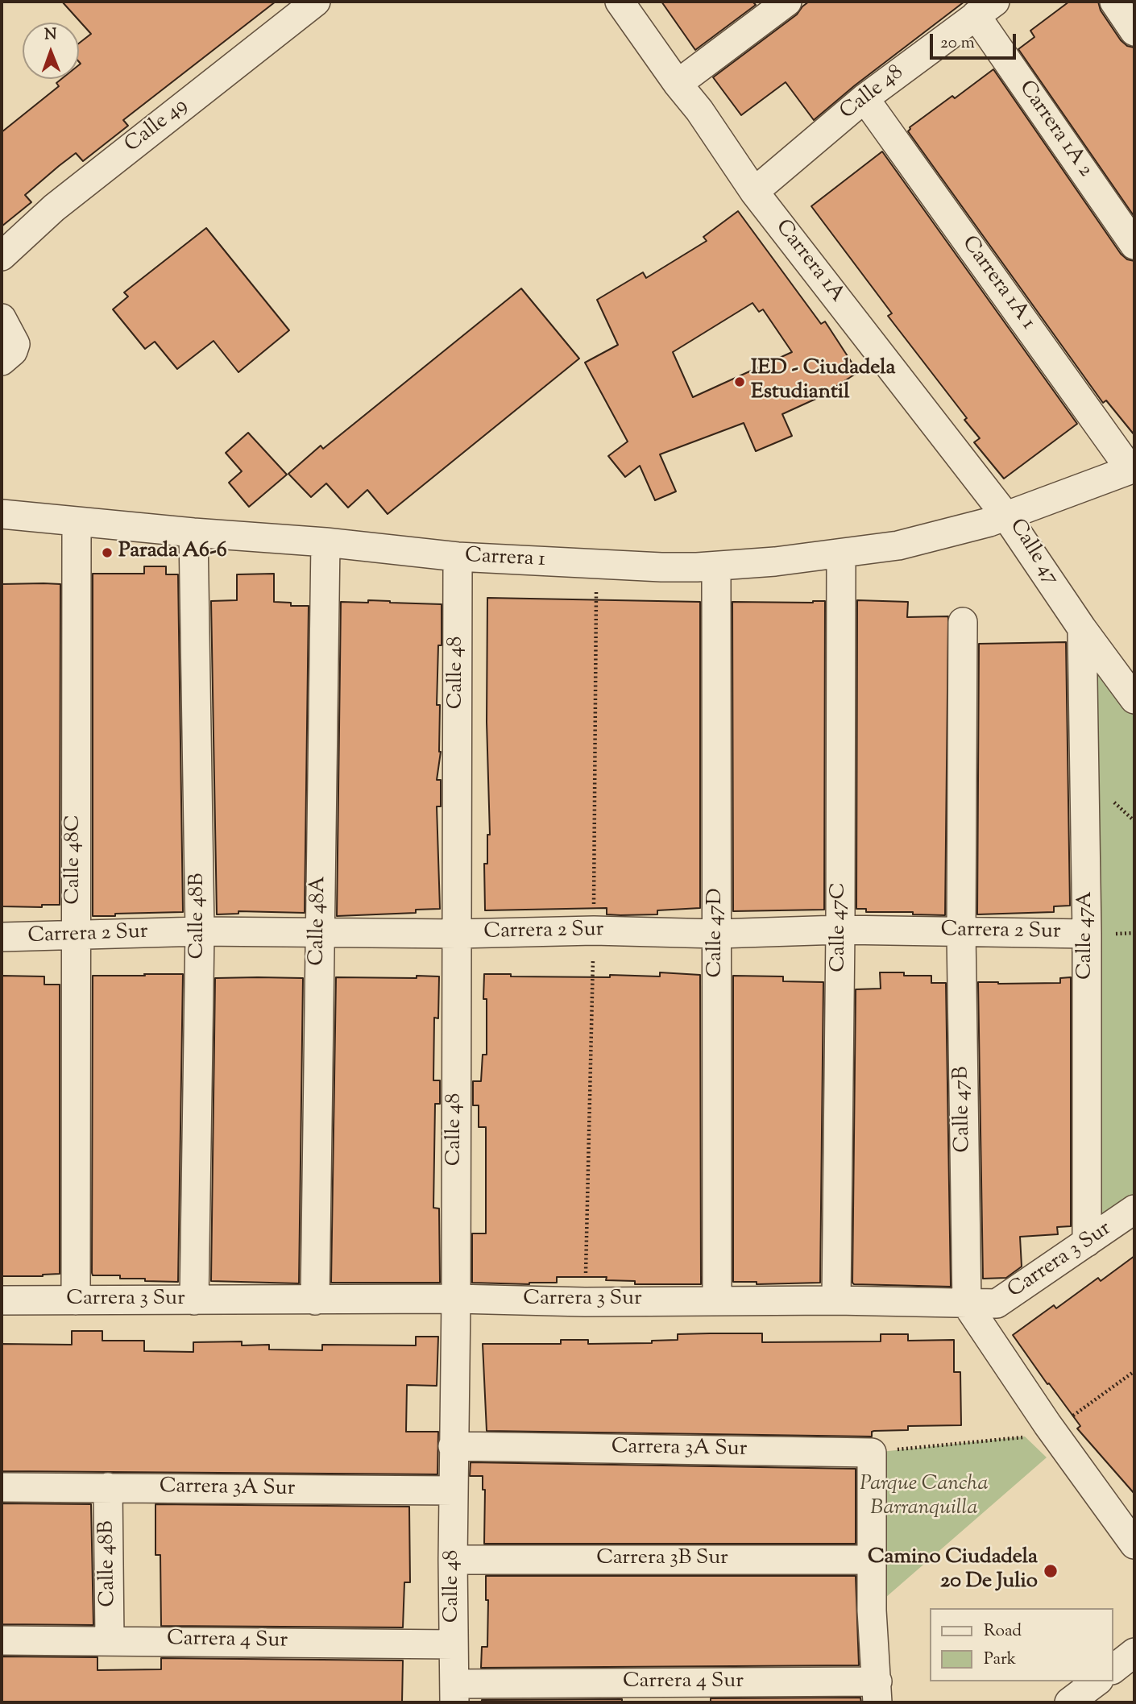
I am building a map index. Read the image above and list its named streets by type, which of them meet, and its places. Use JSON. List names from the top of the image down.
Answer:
{
  "streets": {
    "street": [
      "Calle 48",
      "Calle 49",
      "Carrera 1A 2",
      "Carrera 1A",
      "Carrera 1A 1",
      "Calle 47",
      "Carrera 1",
      "Calle 48C",
      "Calle 48B",
      "Calle 48A",
      "Calle 47C",
      "Carrera 2 Sur",
      "Calle 47D",
      "Calle 47A",
      "Calle 47B",
      "Carrera 3 Sur",
      "Carrera 3A Sur",
      "Carrera 3B Sur",
      "Carrera 4 Sur"
    ]
  },
  "crossings": [
    ["Calle 48", "Carrera 1A 2"],
    ["Calle 48", "Carrera 1A"],
    ["Calle 48", "Carrera 1A 1"],
    ["Calle 48", "Carrera 1"],
    ["Calle 48", "Carrera 2 Sur"],
    ["Calle 48", "Carrera 3 Sur"],
    ["Calle 48", "Carrera 3A Sur"],
    ["Calle 48", "Carrera 3B Sur"],
    ["Calle 48", "Carrera 4 Sur"],
    ["Carrera 1A", "Calle 47"],
    ["Carrera 1A", "Carrera 1"],
    ["Carrera 1A 1", "Calle 47"],
    ["Calle 47", "Carrera 1"],
    ["Calle 47", "Calle 47A"],
    ["Carrera 1", "Calle 48C"],
    ["Carrera 1", "Calle 48B"],
    ["Carrera 1", "Calle 48A"],
    ["Carrera 1", "Calle 47C"],
    ["Carrera 1", "Calle 47D"],
    ["Calle 48C", "Carrera 2 Sur"],
    ["Calle 48C", "Carrera 3 Sur"],
    ["Calle 48B", "Carrera 2 Sur"],
    ["Calle 48B", "Carrera 3 Sur"],
    ["Calle 48B", "Carrera 3A Sur"],
    ["Calle 48B", "Carrera 4 Sur"],
    ["Calle 48A", "Carrera 2 Sur"],
    ["Calle 48A", "Carrera 3 Sur"],
    ["Calle 47C", "Carrera 2 Sur"],
    ["Calle 47C", "Carrera 3 Sur"],
    ["Carrera 2 Sur", "Calle 47D"],
    ["Carrera 2 Sur", "Calle 47A"],
    ["Carrera 2 Sur", "Calle 47B"],
    ["Calle 47D", "Carrera 3 Sur"],
    ["Calle 47A", "Carrera 3 Sur"],
    ["Calle 47B", "Carrera 3 Sur"]
  ],
  "parks": ["Parque Cancha Barranquilla"],
  "places": ["IED - Ciudadela Estudiantil", "Parada A6-6", "Camino Ciudadela 20 De Julio"],
  "legend": ["Road", "Park"],
  "scale_bar": "20 m",
  "north": "top"
}
